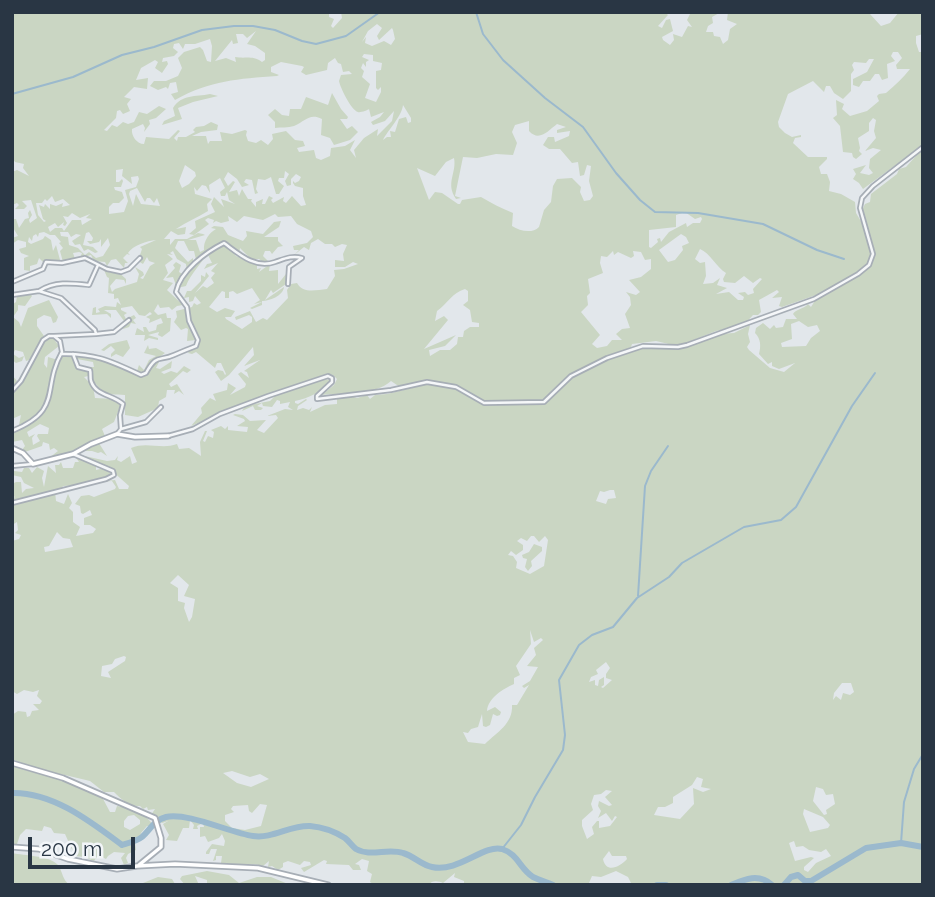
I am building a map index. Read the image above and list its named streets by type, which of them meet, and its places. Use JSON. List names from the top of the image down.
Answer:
{
  "scale_bar": "200 m"
}
